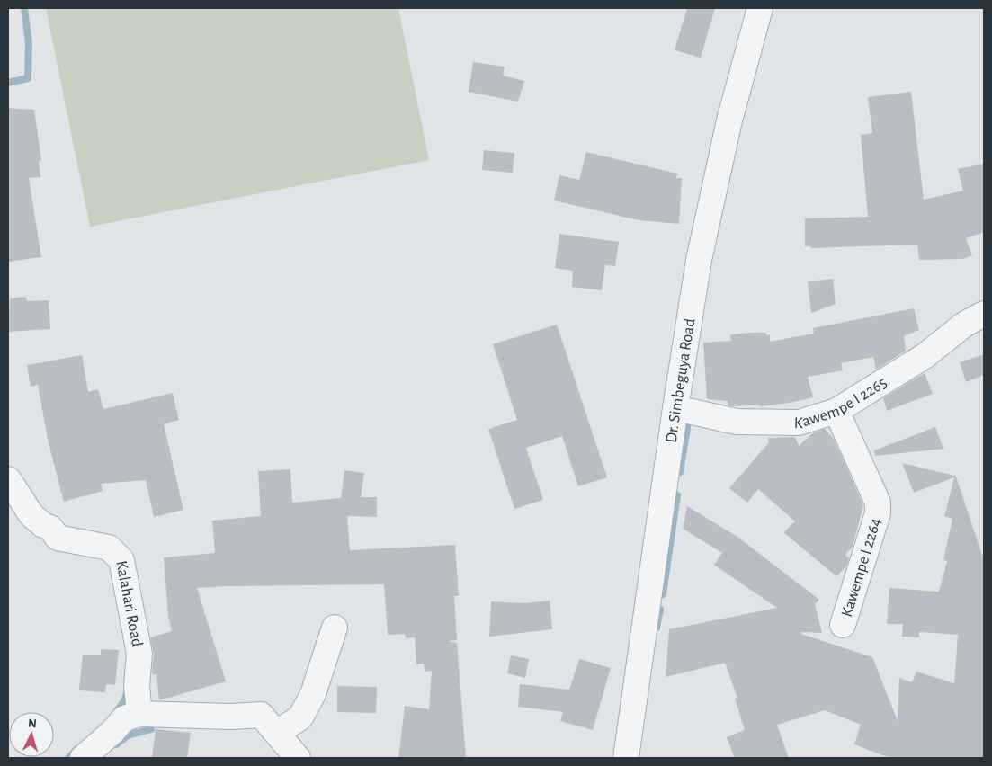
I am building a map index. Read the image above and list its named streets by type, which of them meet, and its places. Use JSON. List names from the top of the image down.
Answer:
{
  "streets": {
    "street": [
      "Dr. Simbeguya Road",
      "Kawempe I 2265",
      "Kawempe I 2264",
      "Kalahari Road"
    ]
  },
  "crossings": [
    ["Dr. Simbeguya Road", "Kawempe I 2265"],
    ["Kawempe I 2265", "Kawempe I 2264"]
  ],
  "north": "top"
}
